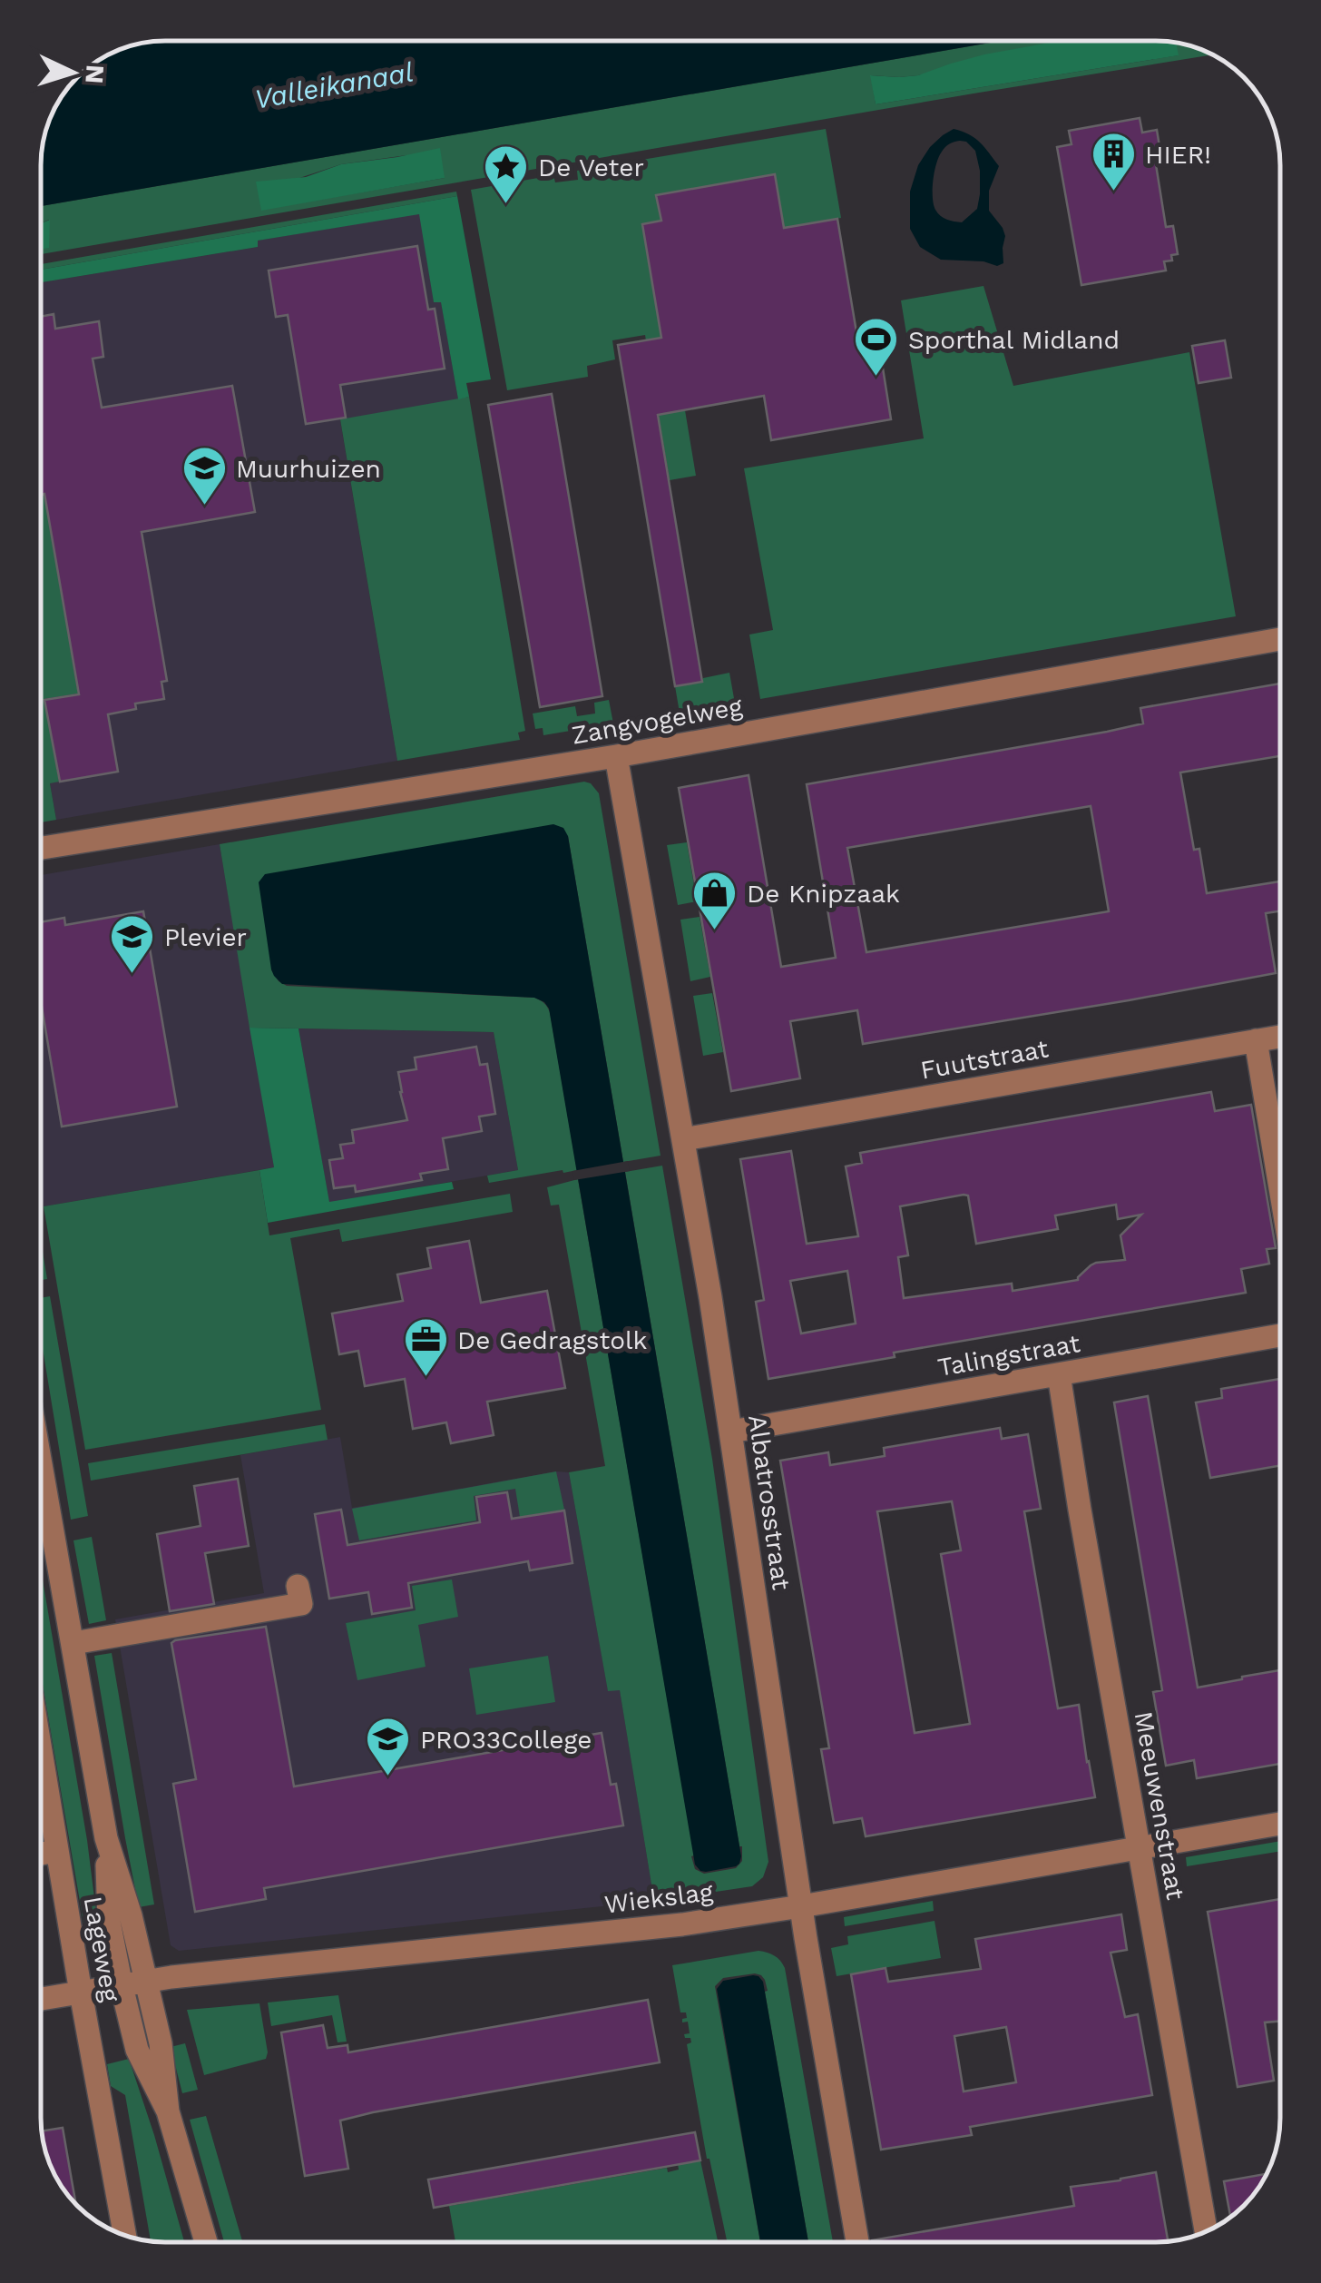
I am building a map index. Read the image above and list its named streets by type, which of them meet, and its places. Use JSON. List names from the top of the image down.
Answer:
{
  "streets": {
    "street": [
      "Zangvogelweg",
      "Fuutstraat",
      "Talingstraat",
      "Albatrosstraat",
      "Meeuwenstraat",
      "Wiekslag",
      "Lageweg"
    ]
  },
  "crossings": [
    ["Zangvogelweg", "Albatrosstraat"],
    ["Fuutstraat", "Albatrosstraat"],
    ["Talingstraat", "Albatrosstraat"],
    ["Talingstraat", "Meeuwenstraat"],
    ["Albatrosstraat", "Wiekslag"],
    ["Meeuwenstraat", "Wiekslag"],
    ["Wiekslag", "Lageweg"]
  ],
  "water": ["Valleikanaal"],
  "places": {
    "building": ["HIER!"],
    "place": ["De Veter"],
    "sports": ["Sporthal Midland"],
    "school or university": ["Muurhuizen", "Plevier", "PRO33College"],
    "shop": ["De Knipzaak"],
    "office": ["De Gedragstolk"]
  },
  "north": "right"
}
